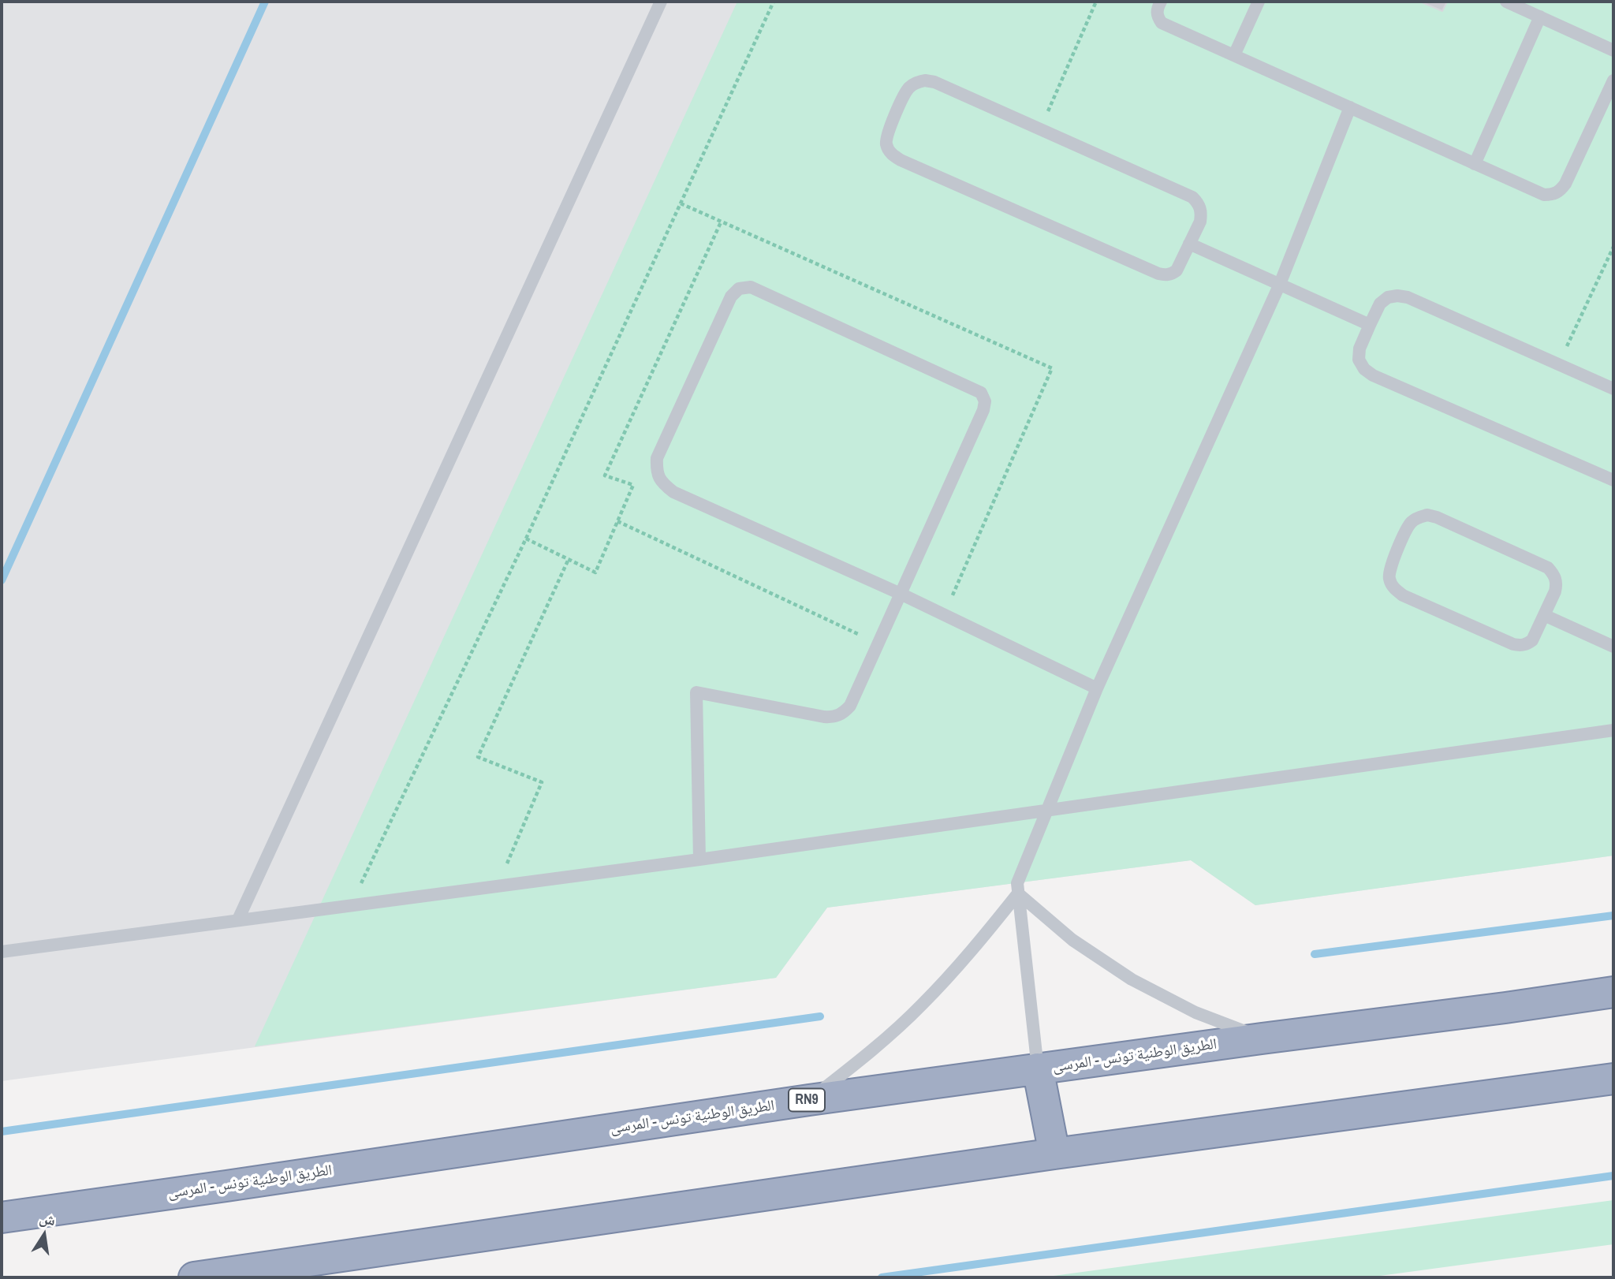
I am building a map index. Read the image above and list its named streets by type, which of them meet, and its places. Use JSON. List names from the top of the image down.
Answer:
{
  "streets": {
    "highway": ["الطريق الوطنية تونس - المرسى", "RN9"]
  },
  "north": "top"
}
